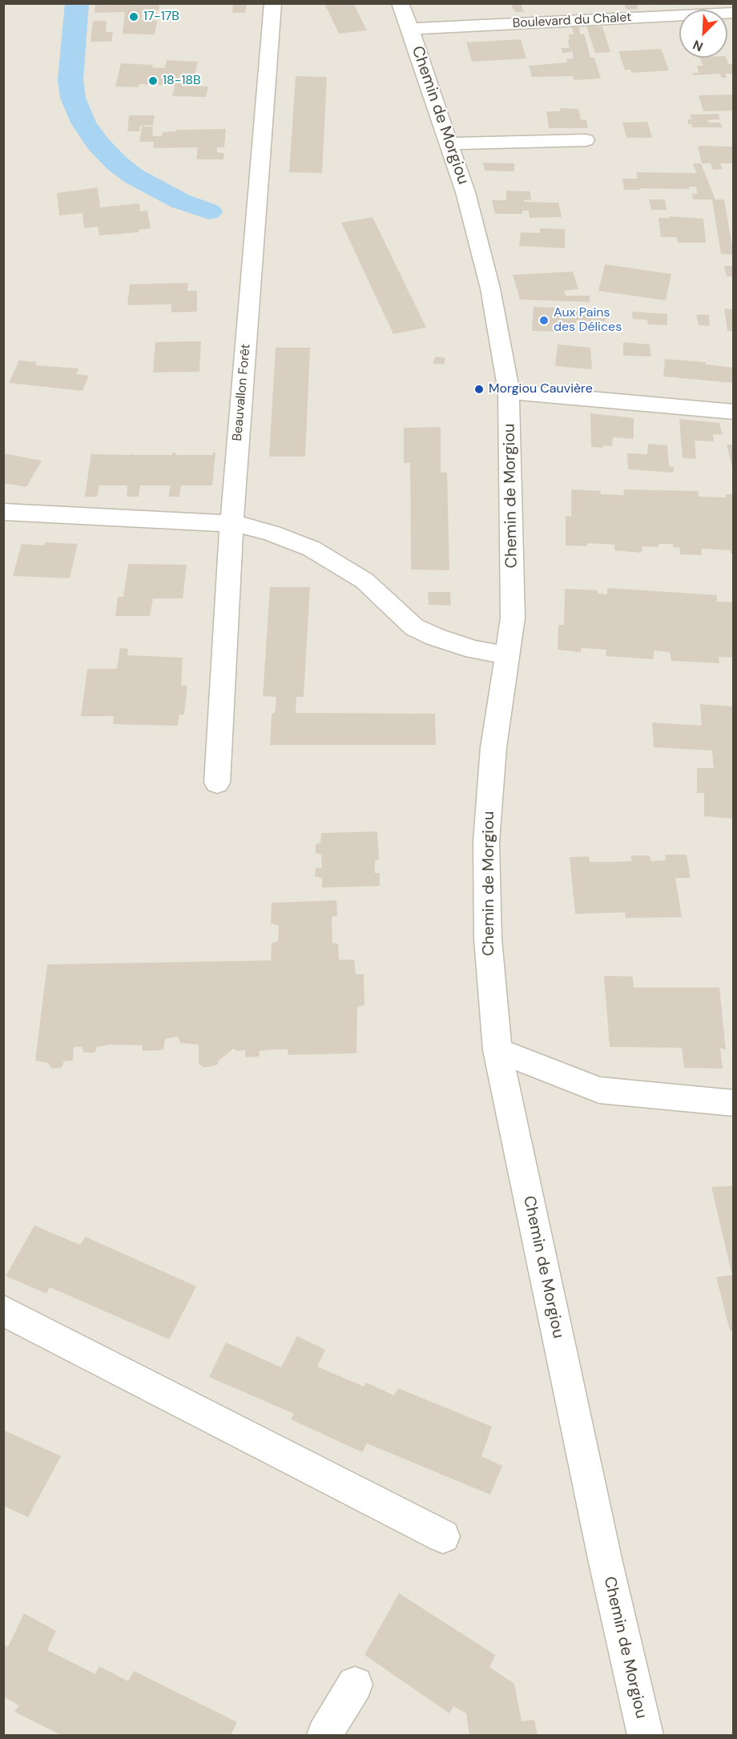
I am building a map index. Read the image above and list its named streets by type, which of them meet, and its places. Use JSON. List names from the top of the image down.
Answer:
{
  "streets": {
    "street": ["Boulevard du Chalet", "Chemin de Morgiou", "Beauvallon Forêt"]
  },
  "crossings": [
    ["Boulevard du Chalet", "Chemin de Morgiou"]
  ],
  "places": [
    "17-17B",
    "18-18B",
    "Aux Pains des Délices",
    "Morgiou Cauvière"
  ],
  "north": "bottom left"
}
